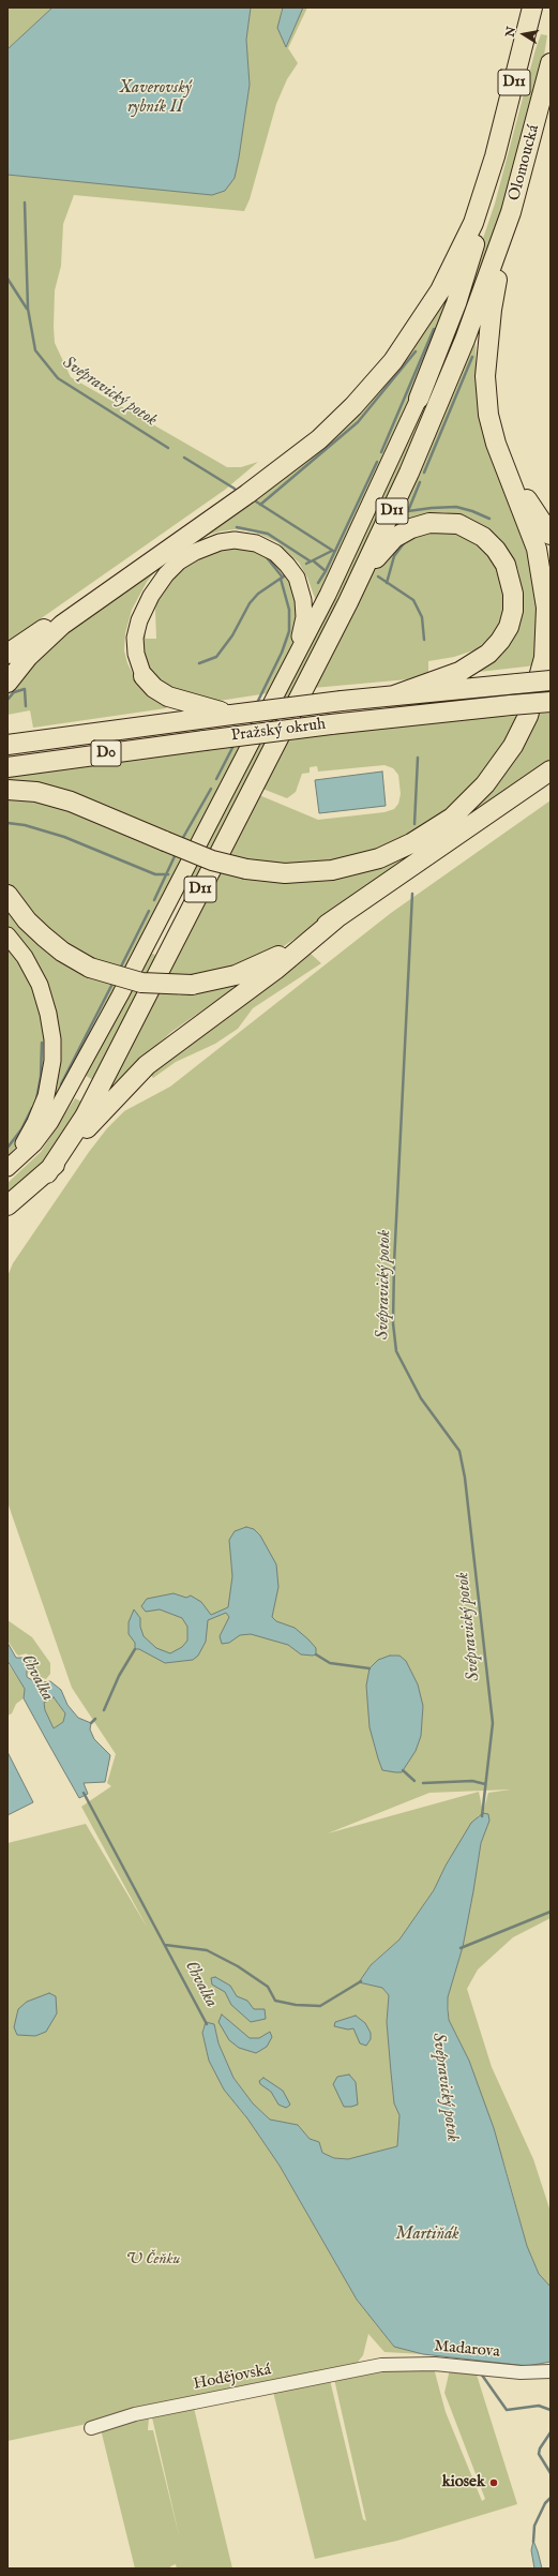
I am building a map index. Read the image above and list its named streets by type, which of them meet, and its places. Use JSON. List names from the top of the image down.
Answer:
{
  "streets": {
    "highway": [
      "D11",
      "Olomoucká",
      "Pražský okruh",
      "D0"
    ],
    "street": ["Madarova", "Hodějovská"]
  },
  "crossings": [
    ["D11", "Olomoucká"],
    ["Madarova", "Hodějovská"]
  ],
  "water": [
    "Xaverovský rybník II",
    "Svépravický potok",
    "Chvalka",
    "Martiňák"
  ],
  "parks": ["U Čeňku"],
  "places": ["kiosek"],
  "north": "left"
}
